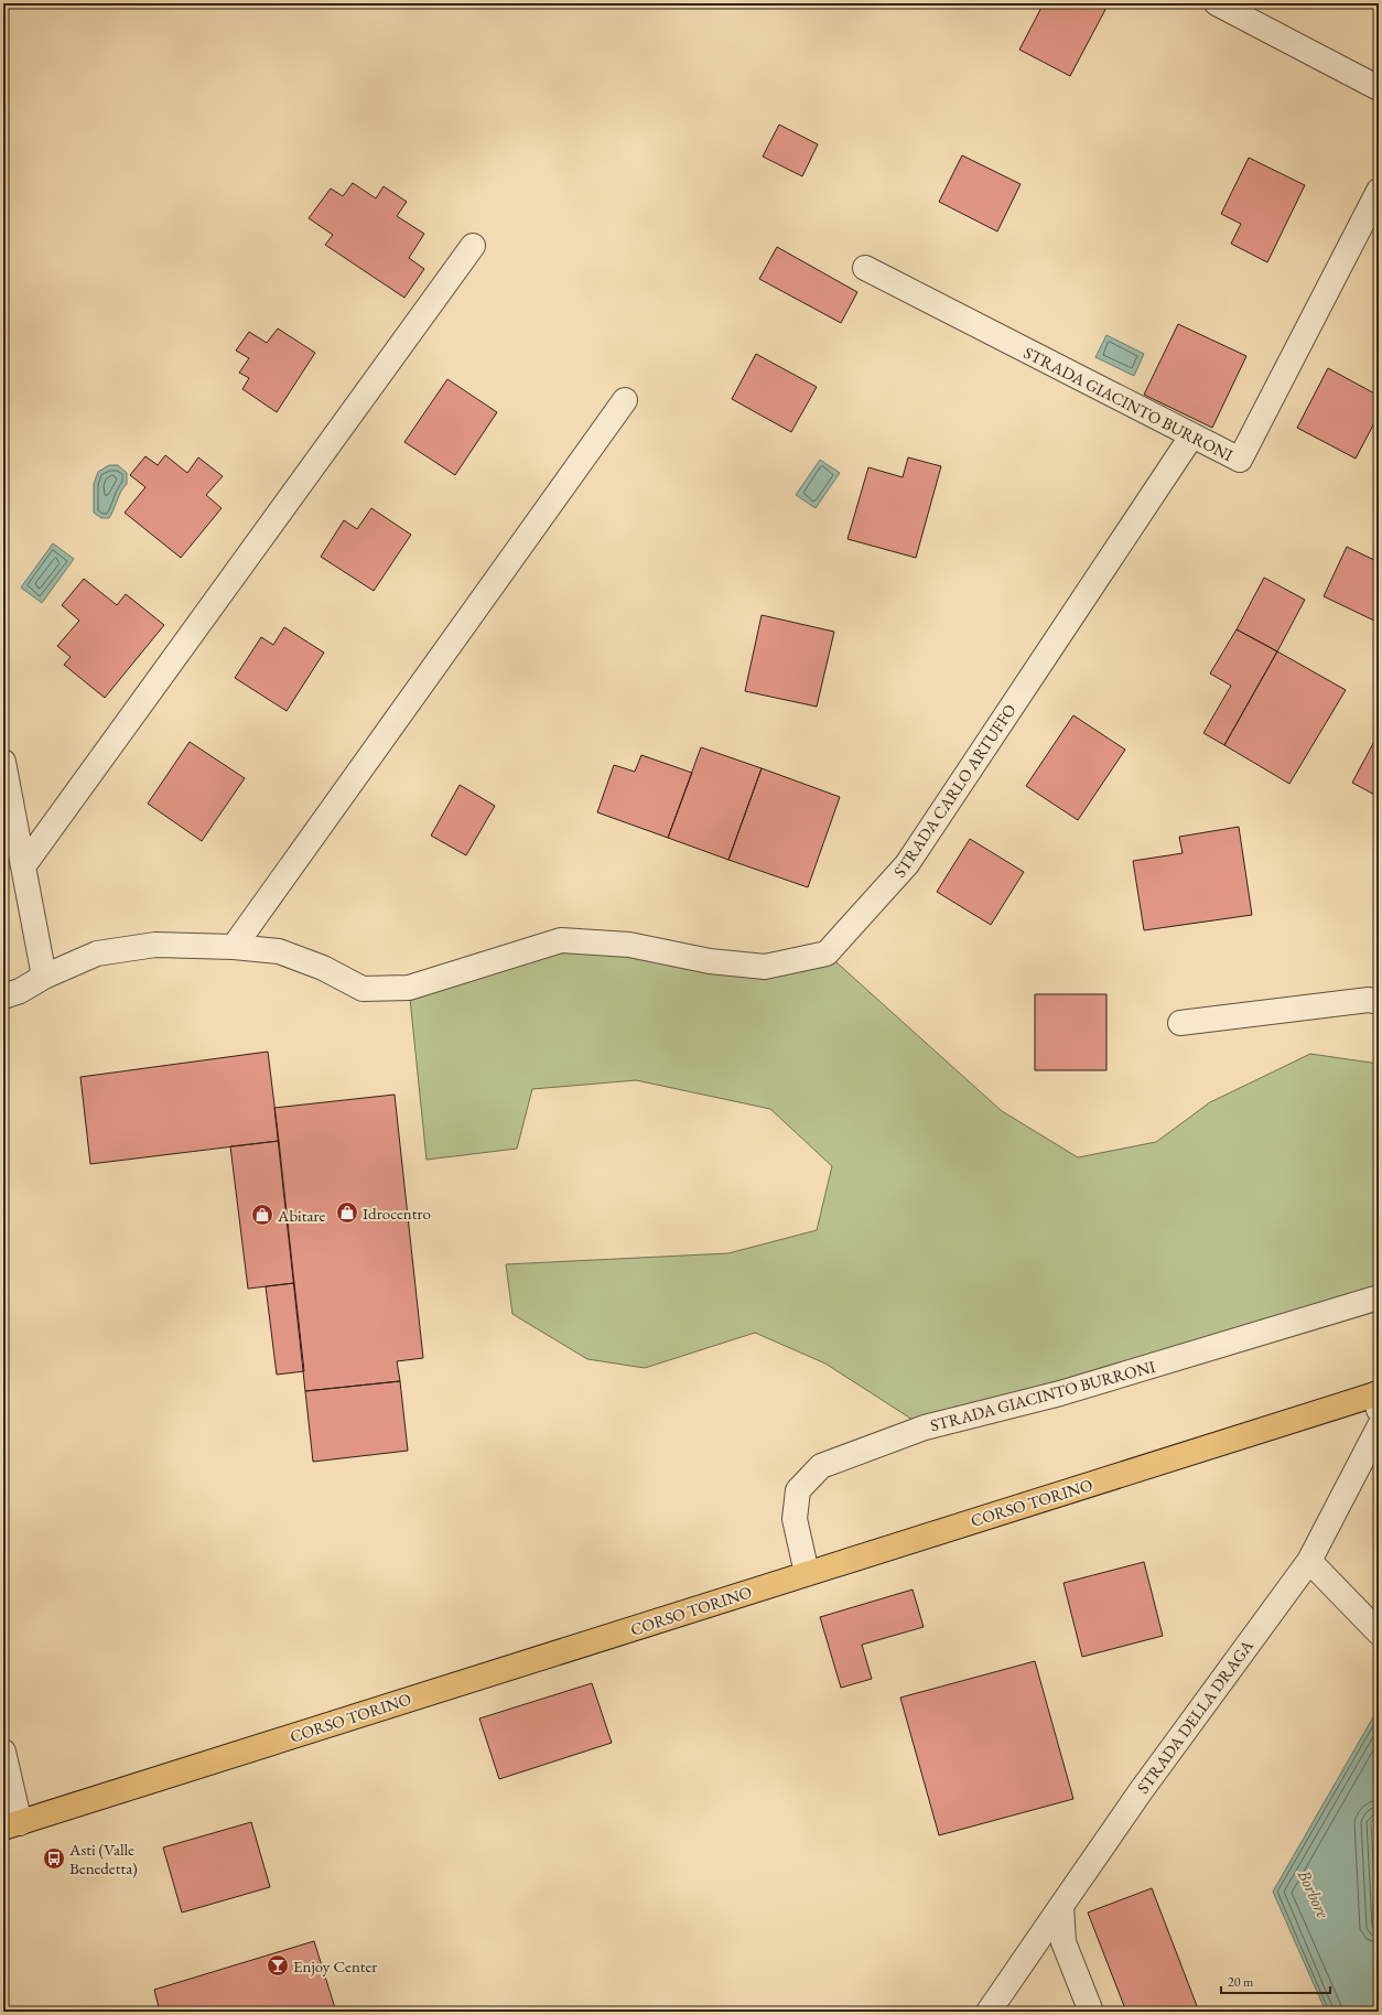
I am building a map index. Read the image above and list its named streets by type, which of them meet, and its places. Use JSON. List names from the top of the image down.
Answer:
{
  "streets": {
    "main road": ["CORSO TORINO"],
    "street": ["STRADA GIACINTO BURRONI", "STRADA CARLO ARTUFFO", "STRADA DELLA DRAGA"]
  },
  "crossings": [
    ["STRADA GIACINTO BURRONI", "STRADA CARLO ARTUFFO"],
    ["STRADA GIACINTO BURRONI", "CORSO TORINO"]
  ],
  "water": ["Borbore"],
  "places": {
    "shop": ["Idrocentro", "Abitare"],
    "bus stop": ["Asti (Valle Benedetta)"],
    "bar": ["Enjoy Center"]
  },
  "scale_bar": "20 m"
}
